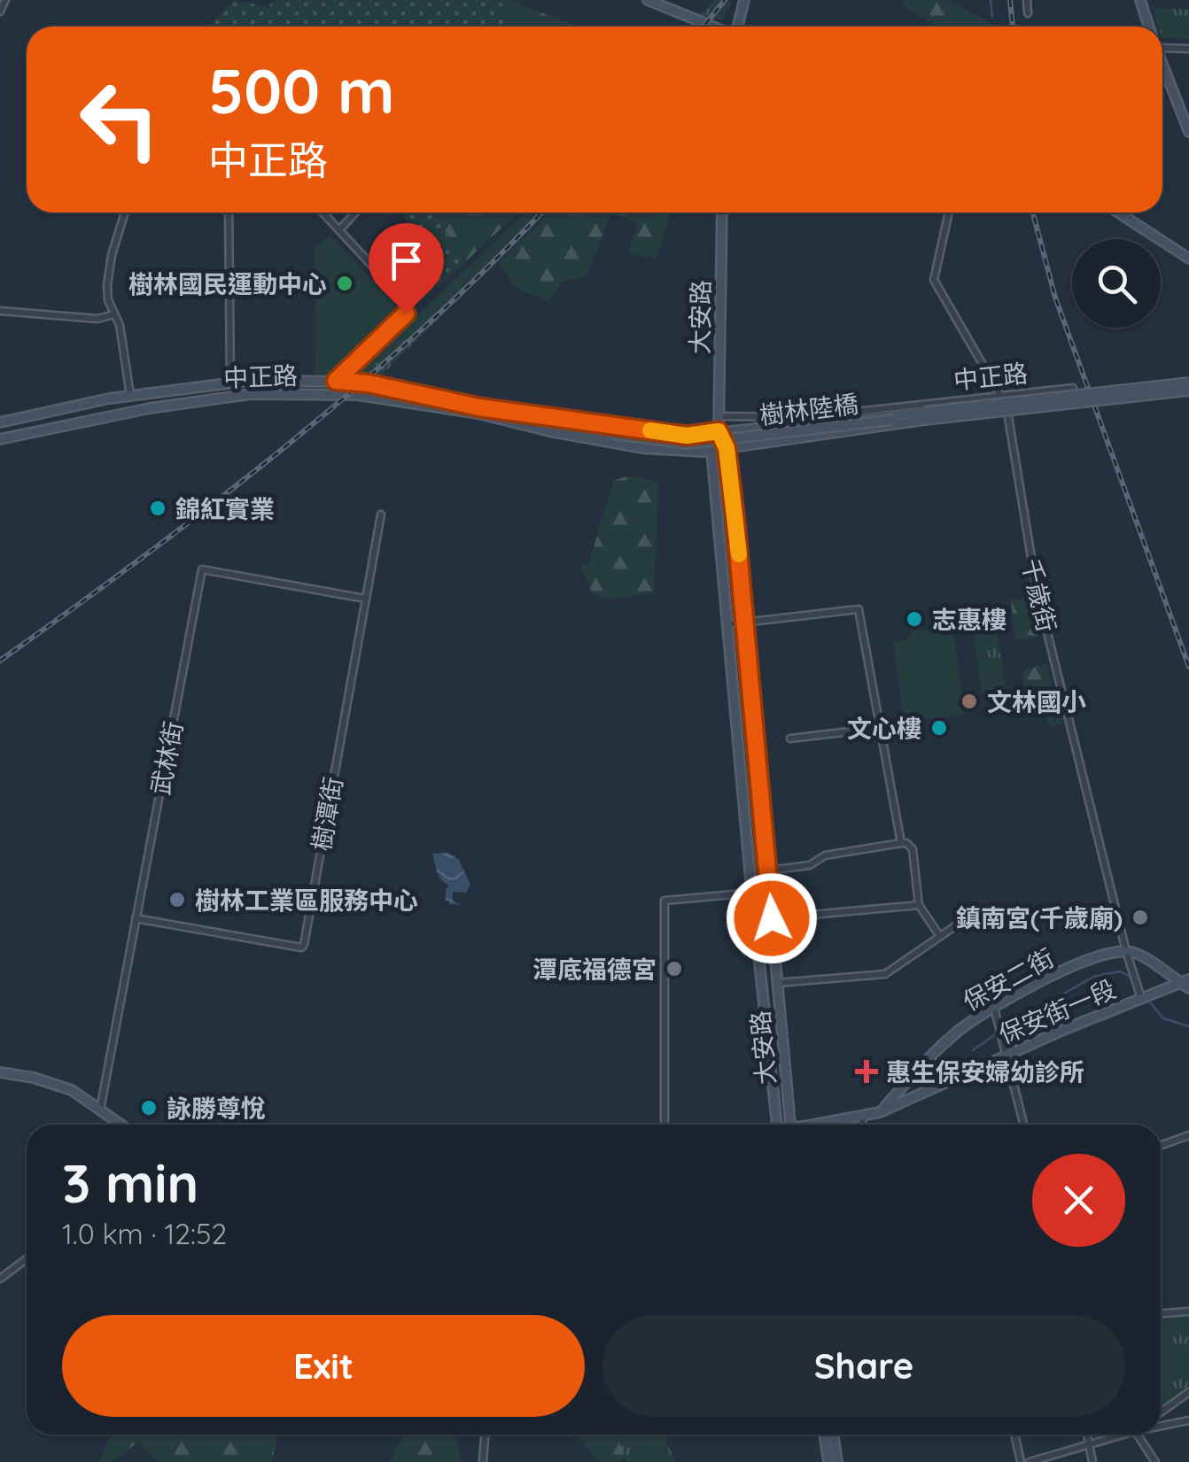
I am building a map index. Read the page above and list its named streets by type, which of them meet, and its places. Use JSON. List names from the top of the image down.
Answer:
{
  "streets": {
    "main road": [
      "大安路",
      "中正路",
      "樹林陸橋",
      "保安二街",
      "保安街一段"
    ],
    "street": ["千歲街", "武林街", "樹潭街"]
  },
  "crossings": [
    ["大安路", "中正路"],
    ["中正路", "樹林陸橋"],
    ["中正路", "千歲街"],
    ["千歲街", "保安二街"],
    ["千歲街", "保安街一段"],
    ["武林街", "樹潭街"],
    ["保安二街", "保安街一段"]
  ],
  "places": {
    "other": [
      "樹林國民運動中心",
      "錦紅實業",
      "志惠樓",
      "文林國小",
      "文心樓",
      "樹林工業區服務中心",
      "鎮南宮(千歲廟)",
      "潭底福德宮",
      "詠勝尊悅"
    ],
    "health": ["惠生保安婦幼診所"]
  },
  "page": {
    "turn": ["500 m", "中正路"],
    "heading": ["3 min", "1.0 km · 12:52"],
    "buttons": ["Exit", "Share"]
  }
}
